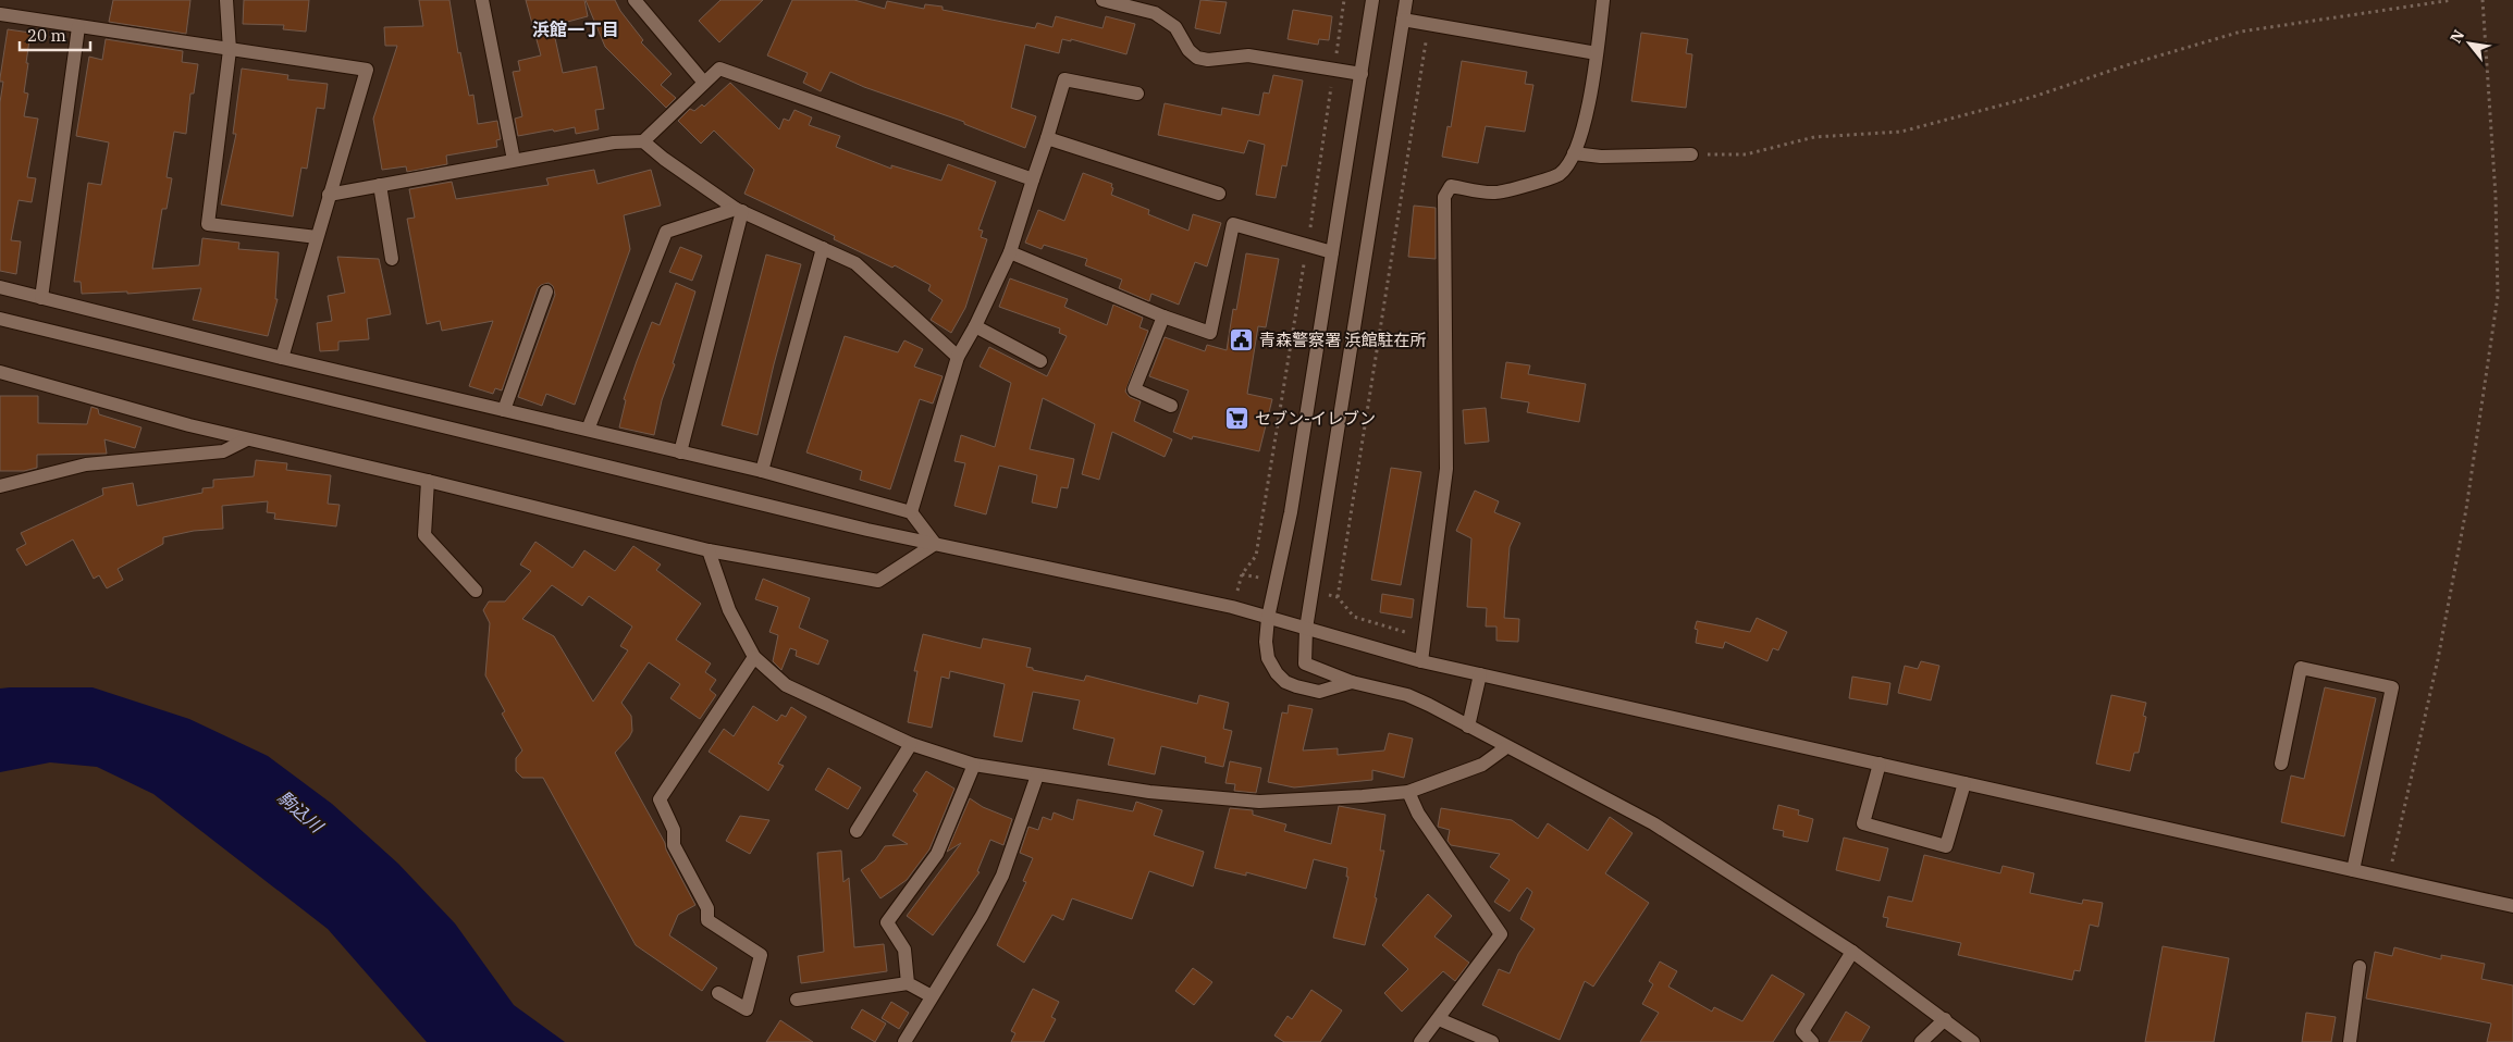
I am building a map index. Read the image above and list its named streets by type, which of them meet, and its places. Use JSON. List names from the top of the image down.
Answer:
{
  "districts": ["浜館一丁目"],
  "water": ["駒込川"],
  "places": {
    "public building": ["青森警察署 浜館駐在所"],
    "supermarket": ["セブン-イレブン"]
  },
  "scale_bar": "20 m",
  "north": "top left"
}
